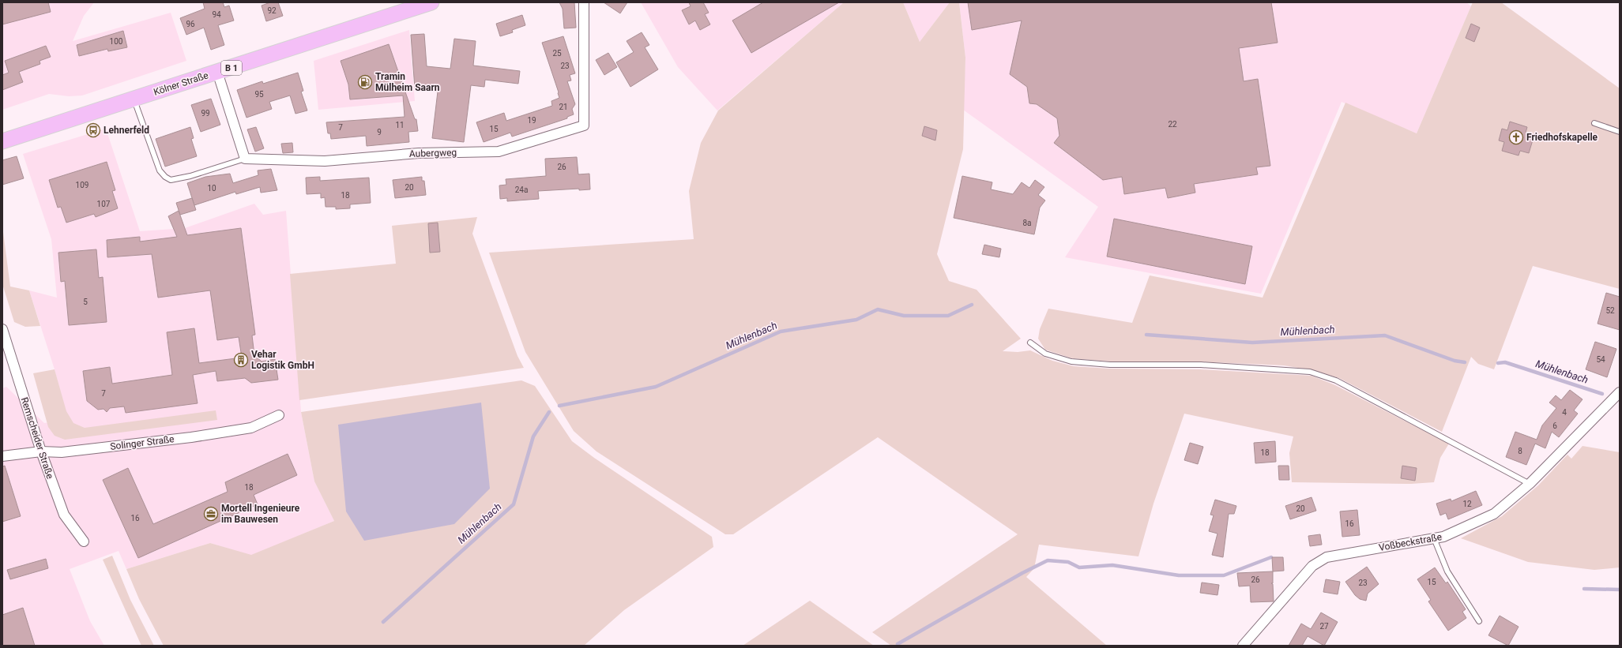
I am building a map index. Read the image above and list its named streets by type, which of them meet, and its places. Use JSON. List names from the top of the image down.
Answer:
{
  "streets": {
    "main road": ["B 1", "Kölner Straße"],
    "street": [
      "Aubergweg",
      "Remscheider Straße",
      "Solinger Straße",
      "Voßbeckstraße"
    ]
  },
  "crossings": [
    ["Remscheider Straße", "Solinger Straße"]
  ],
  "water": ["Mühlenbach"],
  "places": {
    "fuel station": ["Tramin Mülheim Saarn"],
    "bus stop": ["Lehnerfeld"],
    "church": ["Friedhofskapelle"],
    "building": ["Vehar Logistik GmbH"],
    "office": ["Mortell Ingenieure im Bauwesen"]
  },
  "house_numbers": [
    "92",
    "94",
    "96",
    "100",
    "25",
    "23",
    "95",
    "21",
    "99",
    "19",
    "22",
    "11",
    "7",
    "15",
    "9",
    "26",
    "109",
    "20",
    "10",
    "24a",
    "18",
    "107",
    "8a",
    "5",
    "52",
    "54",
    "7",
    "4",
    "6",
    "8",
    "18",
    "18",
    "12",
    "20",
    "16",
    "16",
    "26",
    "15",
    "23",
    "27"
  ]
}
